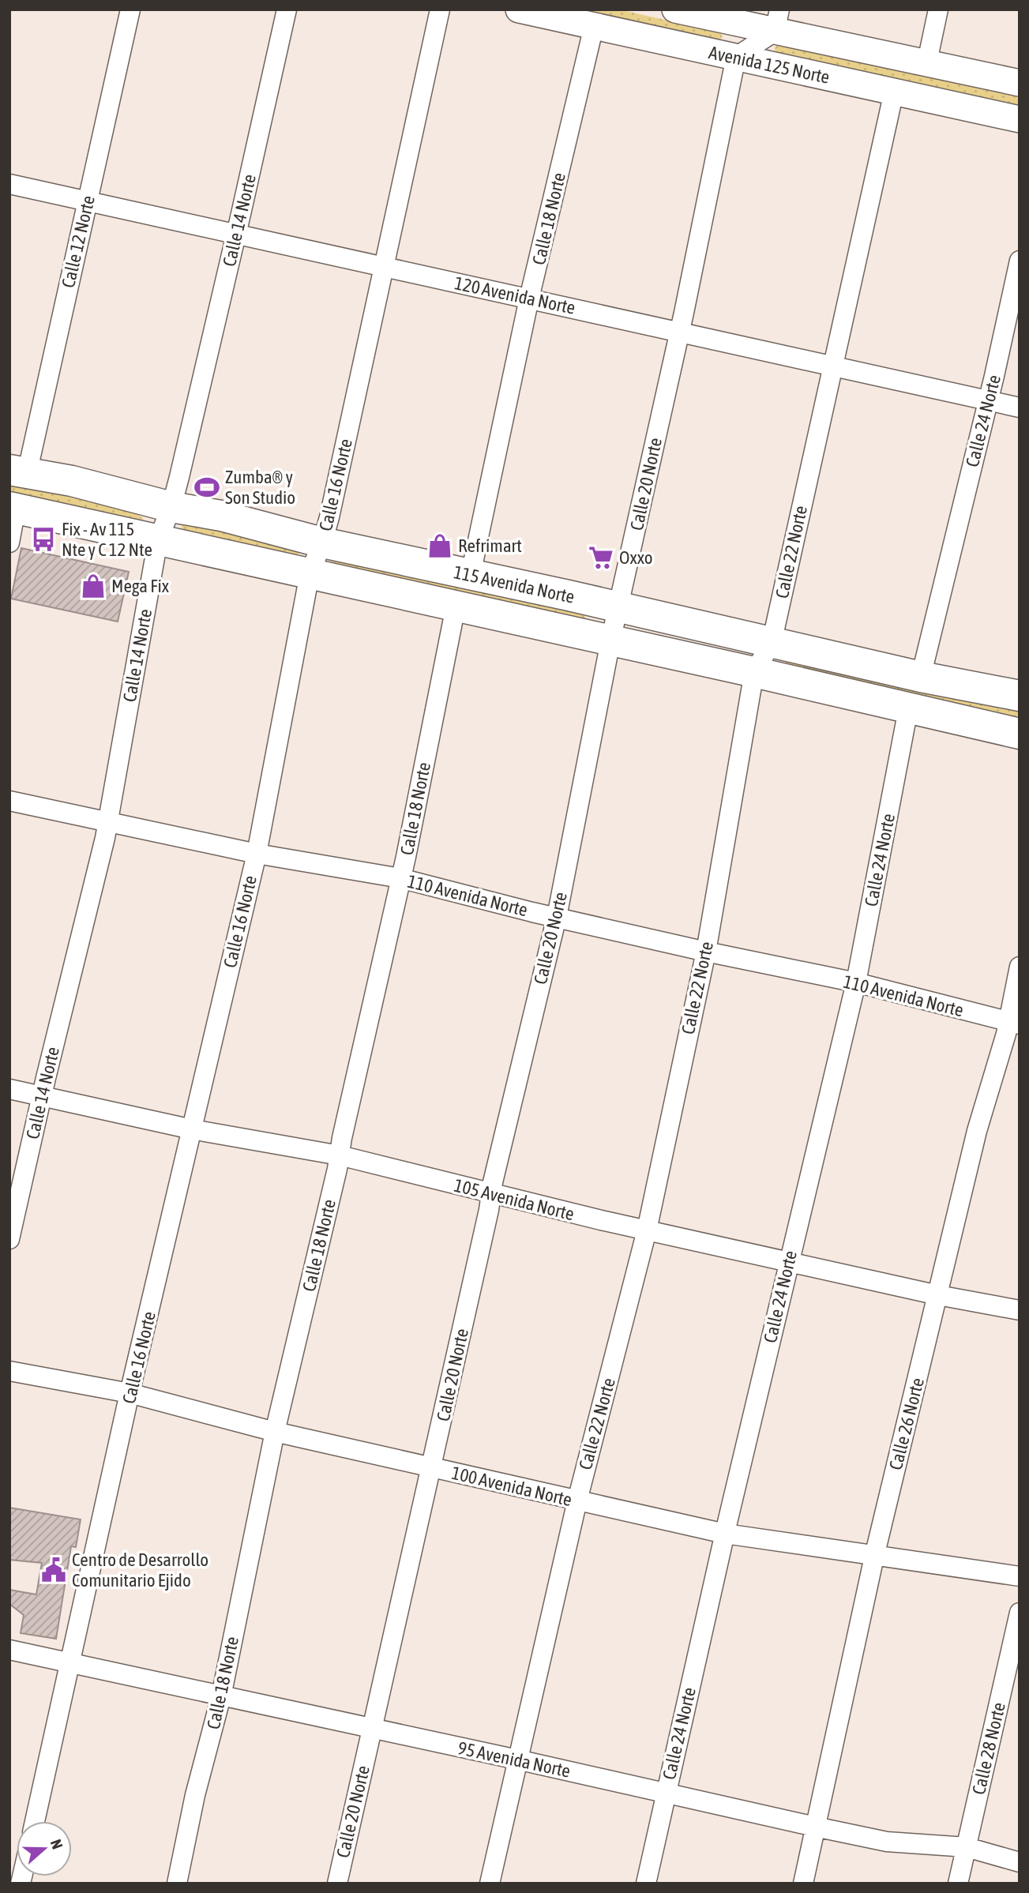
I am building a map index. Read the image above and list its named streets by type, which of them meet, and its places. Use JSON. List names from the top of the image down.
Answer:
{
  "streets": {
    "main road": ["Avenida 125 Norte", "115 Avenida Norte"],
    "street": [
      "Calle 18 Norte",
      "Calle 14 Norte",
      "Calle 12 Norte",
      "120 Avenida Norte",
      "Calle 24 Norte",
      "Calle 20 Norte",
      "Calle 16 Norte",
      "Calle 22 Norte",
      "110 Avenida Norte",
      "105 Avenida Norte",
      "Calle 26 Norte",
      "100 Avenida Norte",
      "Calle 28 Norte",
      "95 Avenida Norte"
    ]
  },
  "crossings": [
    ["Avenida 125 Norte", "Calle 18 Norte"],
    ["Avenida 125 Norte", "Calle 20 Norte"],
    ["Avenida 125 Norte", "Calle 22 Norte"],
    ["Calle 18 Norte", "120 Avenida Norte"],
    ["Calle 18 Norte", "115 Avenida Norte"],
    ["Calle 18 Norte", "110 Avenida Norte"],
    ["Calle 18 Norte", "105 Avenida Norte"],
    ["Calle 18 Norte", "100 Avenida Norte"],
    ["Calle 18 Norte", "95 Avenida Norte"],
    ["Calle 14 Norte", "120 Avenida Norte"],
    ["Calle 14 Norte", "115 Avenida Norte"],
    ["Calle 14 Norte", "110 Avenida Norte"],
    ["Calle 14 Norte", "105 Avenida Norte"],
    ["Calle 12 Norte", "120 Avenida Norte"],
    ["Calle 12 Norte", "115 Avenida Norte"],
    ["120 Avenida Norte", "Calle 24 Norte"],
    ["120 Avenida Norte", "Calle 20 Norte"],
    ["120 Avenida Norte", "Calle 16 Norte"],
    ["120 Avenida Norte", "Calle 22 Norte"],
    ["Calle 24 Norte", "115 Avenida Norte"],
    ["Calle 24 Norte", "110 Avenida Norte"],
    ["Calle 24 Norte", "105 Avenida Norte"],
    ["Calle 24 Norte", "100 Avenida Norte"],
    ["Calle 24 Norte", "95 Avenida Norte"],
    ["Calle 20 Norte", "115 Avenida Norte"],
    ["Calle 20 Norte", "110 Avenida Norte"],
    ["Calle 20 Norte", "105 Avenida Norte"],
    ["Calle 20 Norte", "100 Avenida Norte"],
    ["Calle 20 Norte", "95 Avenida Norte"],
    ["Calle 16 Norte", "115 Avenida Norte"],
    ["Calle 16 Norte", "110 Avenida Norte"],
    ["Calle 16 Norte", "105 Avenida Norte"],
    ["Calle 16 Norte", "100 Avenida Norte"],
    ["Calle 16 Norte", "95 Avenida Norte"],
    ["Calle 22 Norte", "115 Avenida Norte"],
    ["Calle 22 Norte", "110 Avenida Norte"],
    ["Calle 22 Norte", "105 Avenida Norte"],
    ["Calle 22 Norte", "100 Avenida Norte"],
    ["Calle 22 Norte", "95 Avenida Norte"],
    ["110 Avenida Norte", "Calle 26 Norte"],
    ["105 Avenida Norte", "Calle 26 Norte"],
    ["Calle 26 Norte", "100 Avenida Norte"],
    ["Calle 26 Norte", "95 Avenida Norte"],
    ["Calle 28 Norte", "95 Avenida Norte"]
  ],
  "places": {
    "sports": ["Zumba® y Son Studio"],
    "bus stop": ["Fix - Av 115 Nte y C 12 Nte"],
    "shop": ["Refrimart", "Mega Fix"],
    "supermarket": ["Oxxo"],
    "public building": ["Centro de Desarrollo Comunitario Ejido"]
  },
  "north": "right"
}
